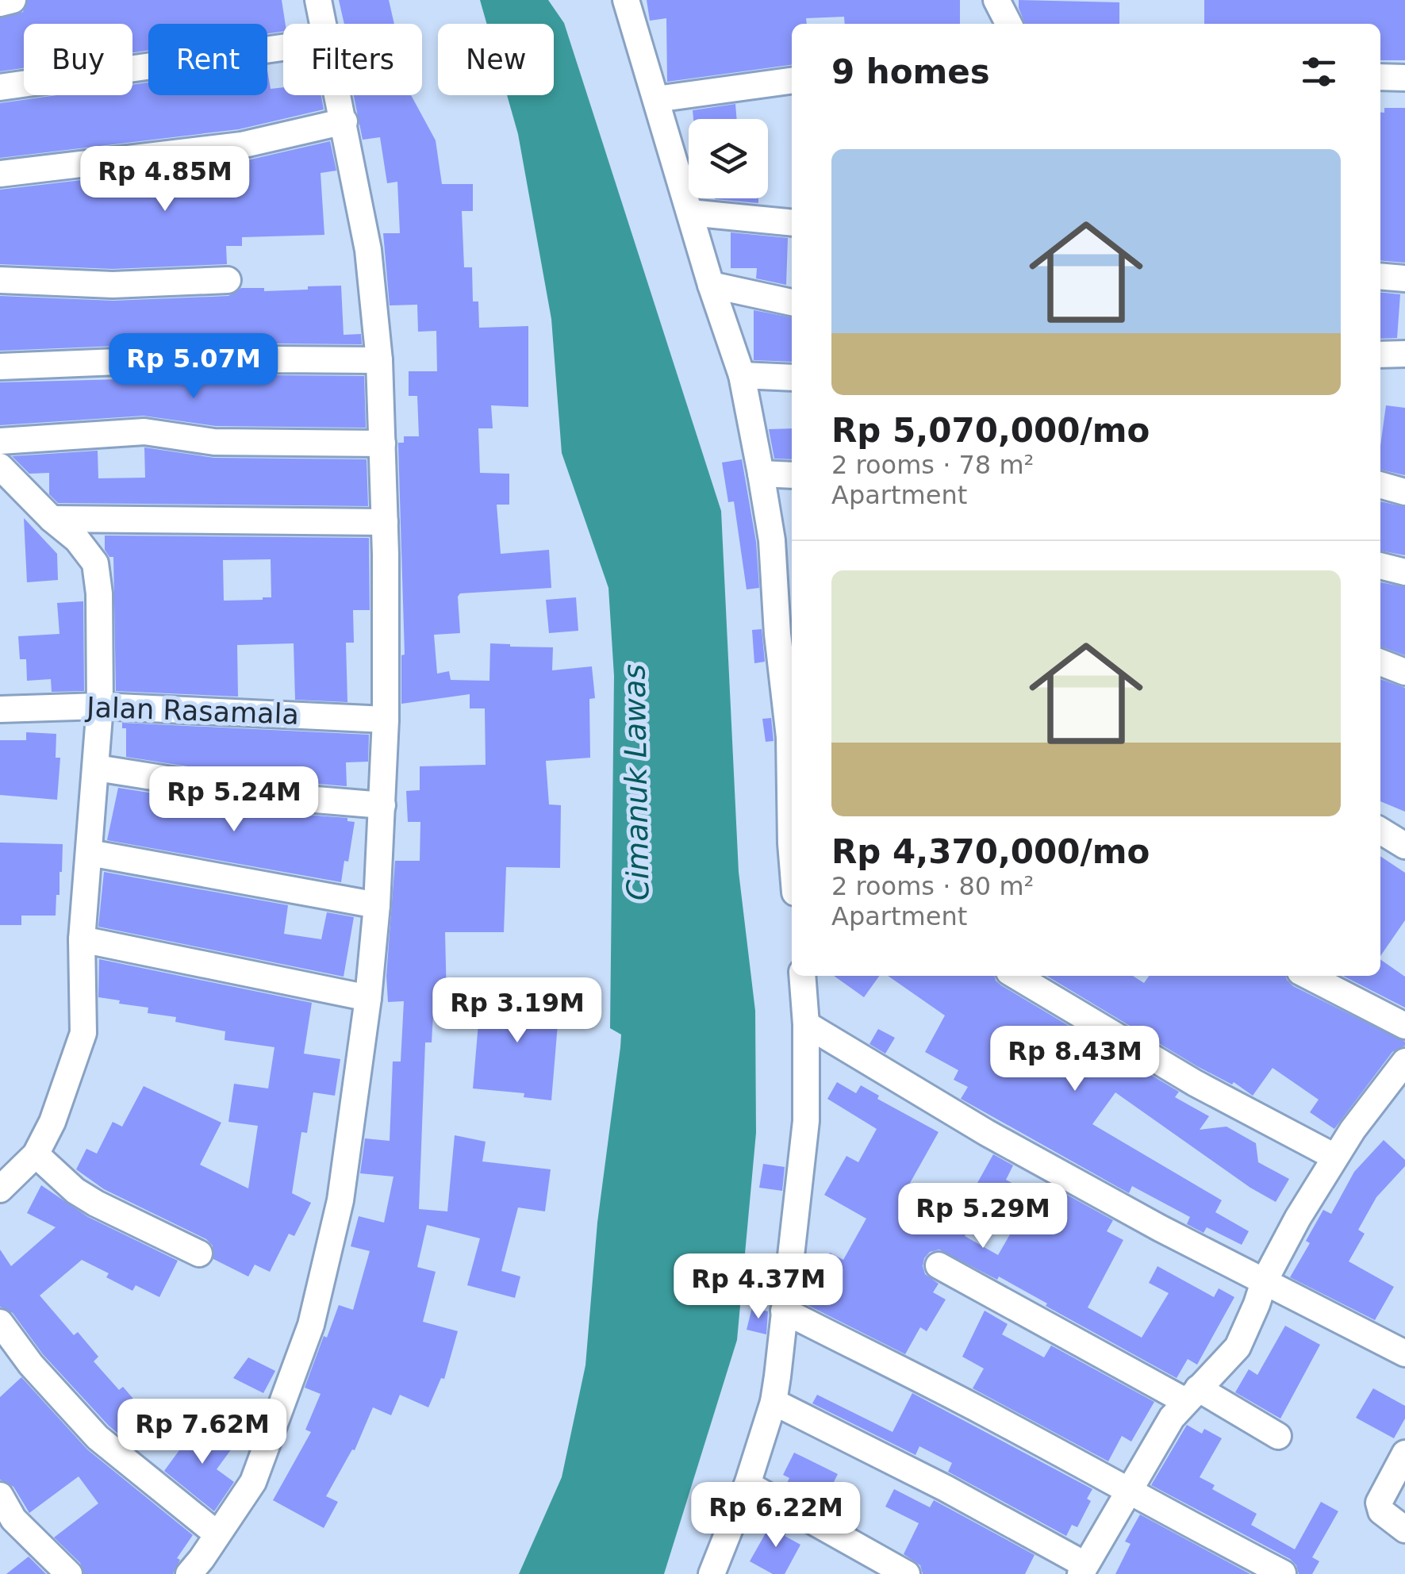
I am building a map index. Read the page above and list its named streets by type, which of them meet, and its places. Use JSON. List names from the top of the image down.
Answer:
{
  "streets": {
    "street": ["Jalan Rasamala"]
  },
  "water": ["Cimanuk Lawas"],
  "page": {
    "chip": [
      "Buy",
      "Rent",
      "Filters",
      "New"
    ],
    "heading": "9 homes",
    "list": [
      {
        "name": "Rp 5,070,000/mo",
        "note": "2 rooms · 78 m² · Apartment"
      },
      {
        "name": "Rp 4,370,000/mo",
        "note": "2 rooms · 80 m² · Apartment"
      }
    ],
    "price": [
      "Rp 4.85M",
      "Rp 5.07M",
      "Rp 5.24M",
      "Rp 3.19M",
      "Rp 8.43M",
      "Rp 5.29M",
      "Rp 4.37M",
      "Rp 7.62M",
      "Rp 6.22M"
    ]
  }
}
